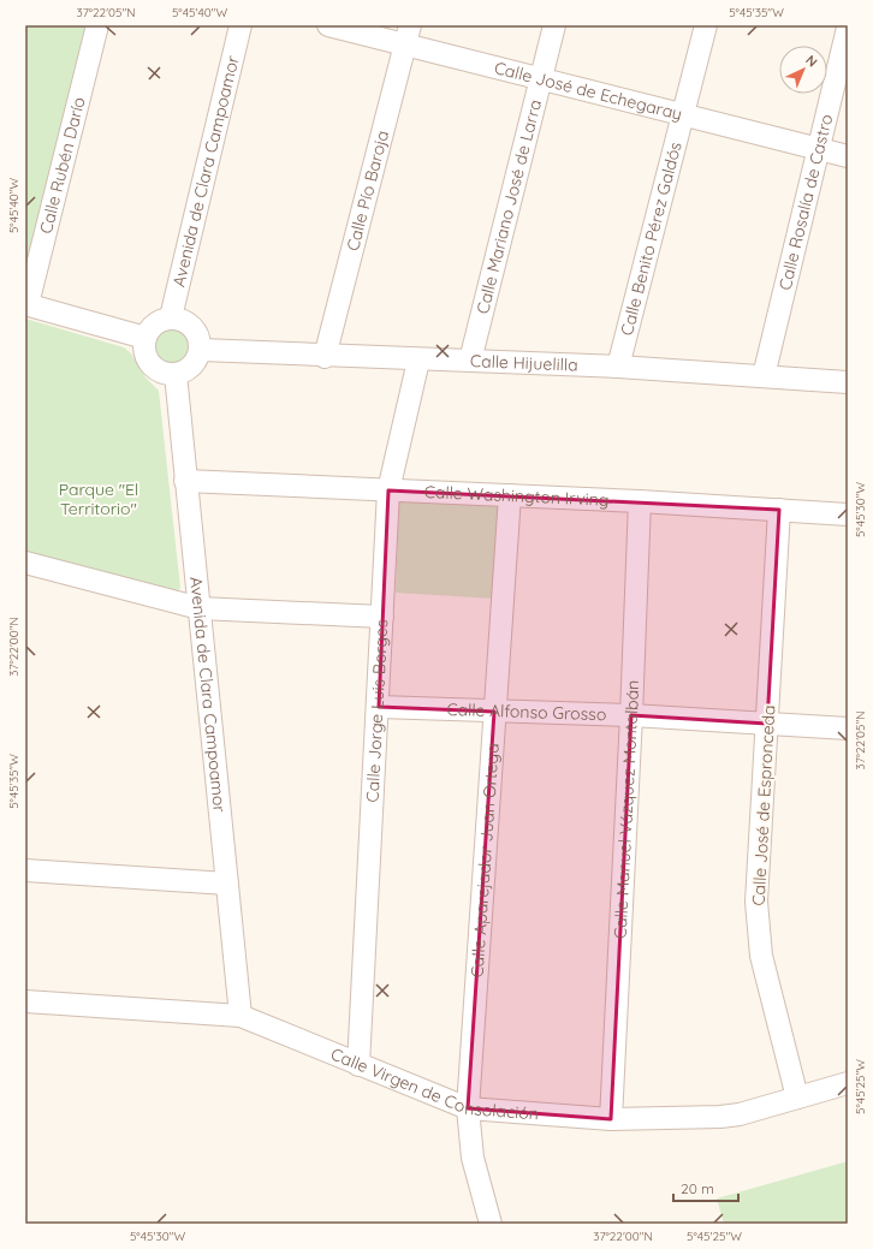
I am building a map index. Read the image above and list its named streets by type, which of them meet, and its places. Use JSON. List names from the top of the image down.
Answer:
{
  "streets": {
    "street": [
      "Calle José de Echegaray",
      "Calle Rubén Darío",
      "Avenida de Clara Campoamor",
      "Calle Pío Baroja",
      "Calle Rosalía de Castro",
      "Calle Mariano José de Larra",
      "Calle Benito Pérez Galdós",
      "Calle Hijuelilla",
      "Calle Washington Irving",
      "Calle Jorge Luis Borges",
      "Calle Alfonso Grosso",
      "Calle José de Espronceda",
      "Calle Manuel Vázquez Montalbán",
      "Calle Aparejador Juan Ortega",
      "Calle Virgen de Consolación"
    ]
  },
  "crossings": [
    ["Calle José de Echegaray", "Calle Pío Baroja"],
    ["Calle José de Echegaray", "Calle Rosalía de Castro"],
    ["Calle José de Echegaray", "Calle Mariano José de Larra"],
    ["Calle José de Echegaray", "Calle Benito Pérez Galdós"],
    ["Avenida de Clara Campoamor", "Calle Hijuelilla"],
    ["Avenida de Clara Campoamor", "Calle Washington Irving"],
    ["Avenida de Clara Campoamor", "Calle Virgen de Consolación"],
    ["Calle Pío Baroja", "Calle Hijuelilla"],
    ["Calle Rosalía de Castro", "Calle Hijuelilla"],
    ["Calle Mariano José de Larra", "Calle Hijuelilla"],
    ["Calle Benito Pérez Galdós", "Calle Hijuelilla"],
    ["Calle Hijuelilla", "Calle Jorge Luis Borges"],
    ["Calle Washington Irving", "Calle Jorge Luis Borges"],
    ["Calle Washington Irving", "Calle José de Espronceda"],
    ["Calle Washington Irving", "Calle Manuel Vázquez Montalbán"],
    ["Calle Washington Irving", "Calle Aparejador Juan Ortega"],
    ["Calle Jorge Luis Borges", "Calle Alfonso Grosso"],
    ["Calle Jorge Luis Borges", "Calle Virgen de Consolación"],
    ["Calle Alfonso Grosso", "Calle José de Espronceda"],
    ["Calle Alfonso Grosso", "Calle Manuel Vázquez Montalbán"],
    ["Calle Alfonso Grosso", "Calle Aparejador Juan Ortega"],
    ["Calle José de Espronceda", "Calle Virgen de Consolación"],
    ["Calle Manuel Vázquez Montalbán", "Calle Virgen de Consolación"],
    ["Calle Aparejador Juan Ortega", "Calle Virgen de Consolación"]
  ],
  "parks": ["Parque \"El Territorio\""],
  "scale_bar": "20 m",
  "north": "top right",
  "coordinates": [
    "37°22'05\"N",
    "5°45'40\"W",
    "5°45'35\"W",
    "5°45'30\"W",
    "37°22'00\"N",
    "5°45'25\"W"
  ]
}
